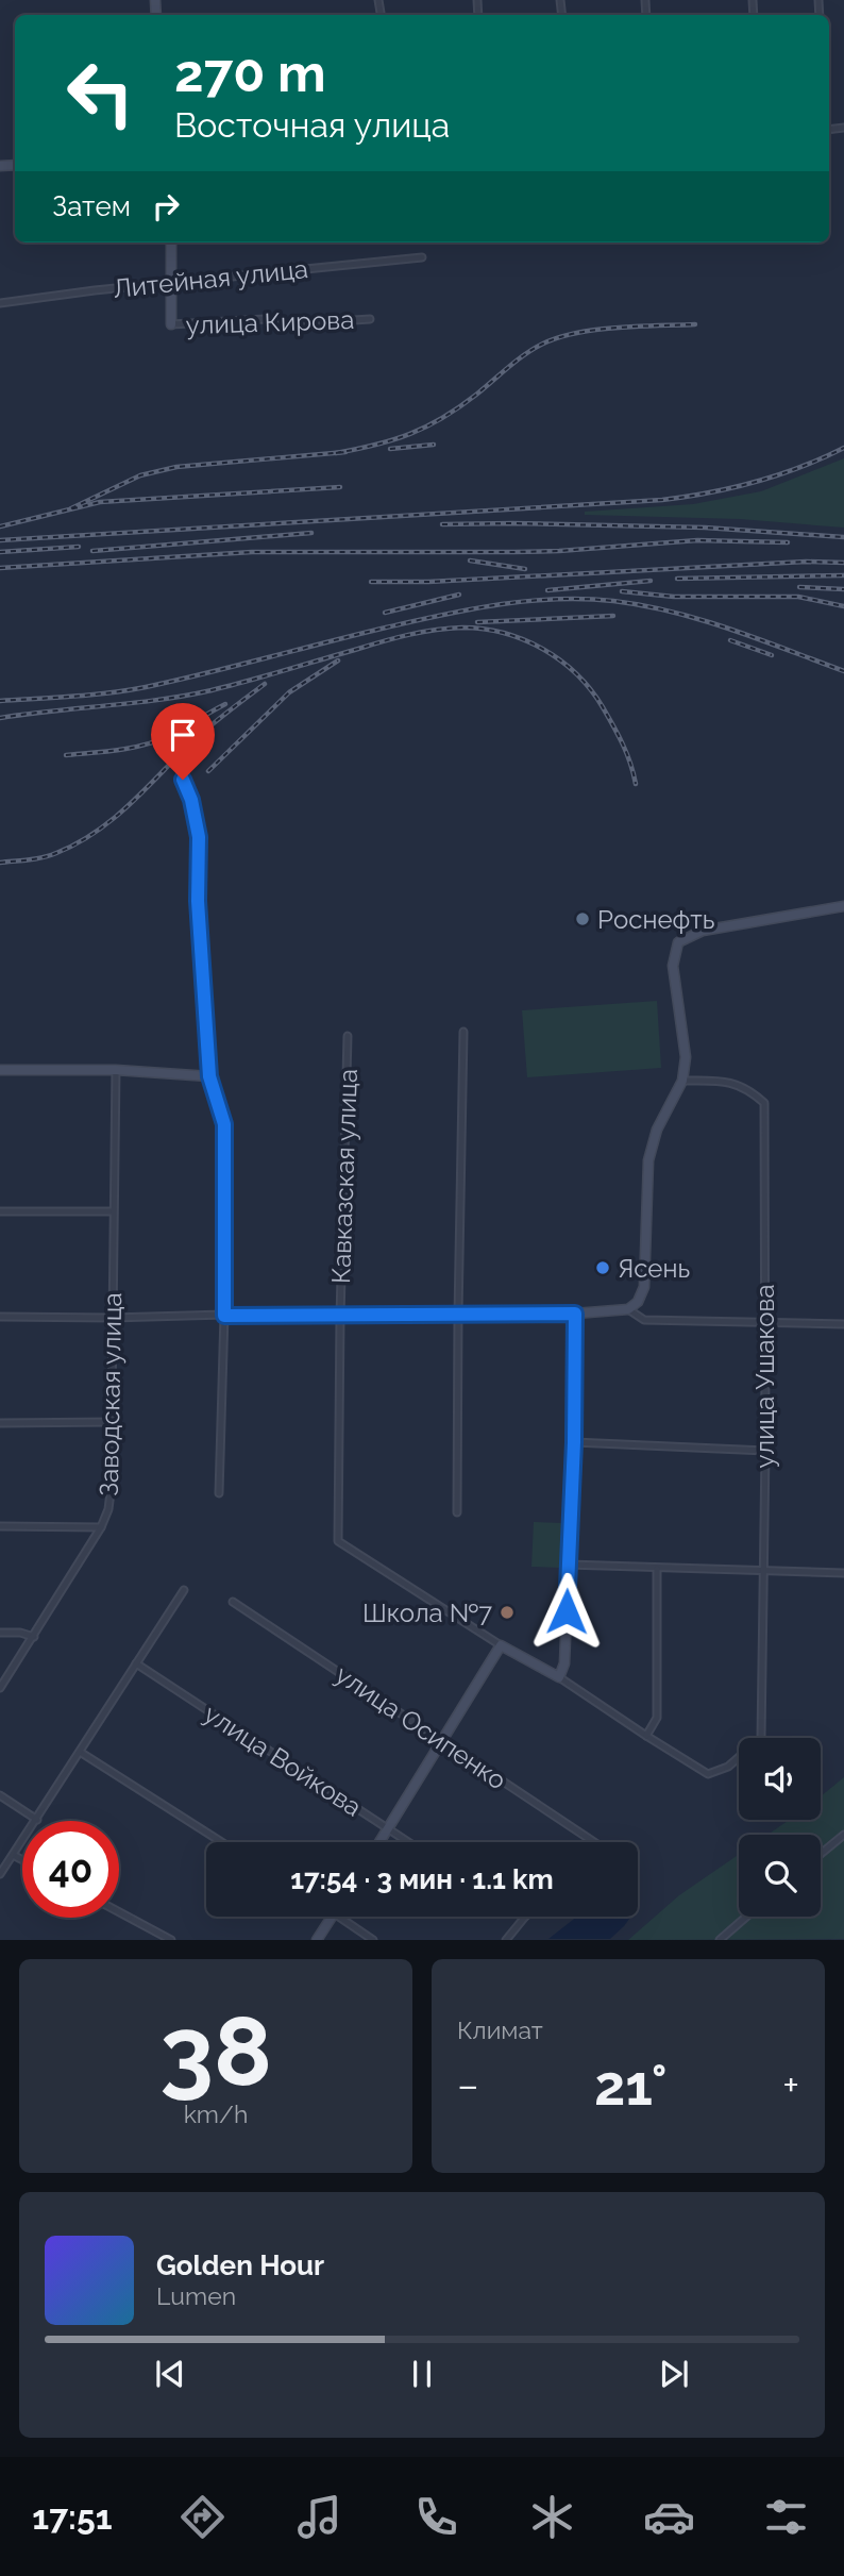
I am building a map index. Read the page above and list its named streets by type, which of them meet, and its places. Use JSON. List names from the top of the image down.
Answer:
{
  "streets": {
    "street": [
      "Литейная улица",
      "улица Кирова",
      "Кавказская улица",
      "улица Ушакова",
      "Заводская улица",
      "улица Осипенко",
      "улица Войкова"
    ]
  },
  "places": ["Роснефть", "Ясень", "Школа №7"],
  "page": {
    "turn": ["270 m", "Восточная улица"],
    "then": "Затем",
    "limit": "40",
    "trip": "17:54 · 3 мин · 1.1 km",
    "tile": [
      ["38", "km/h"],
      "Климат"
    ],
    "heat": ["−", "21°", "+"],
    "song": ["Golden Hour", "Lumen"],
    "tabs": "17:51"
  }
}
